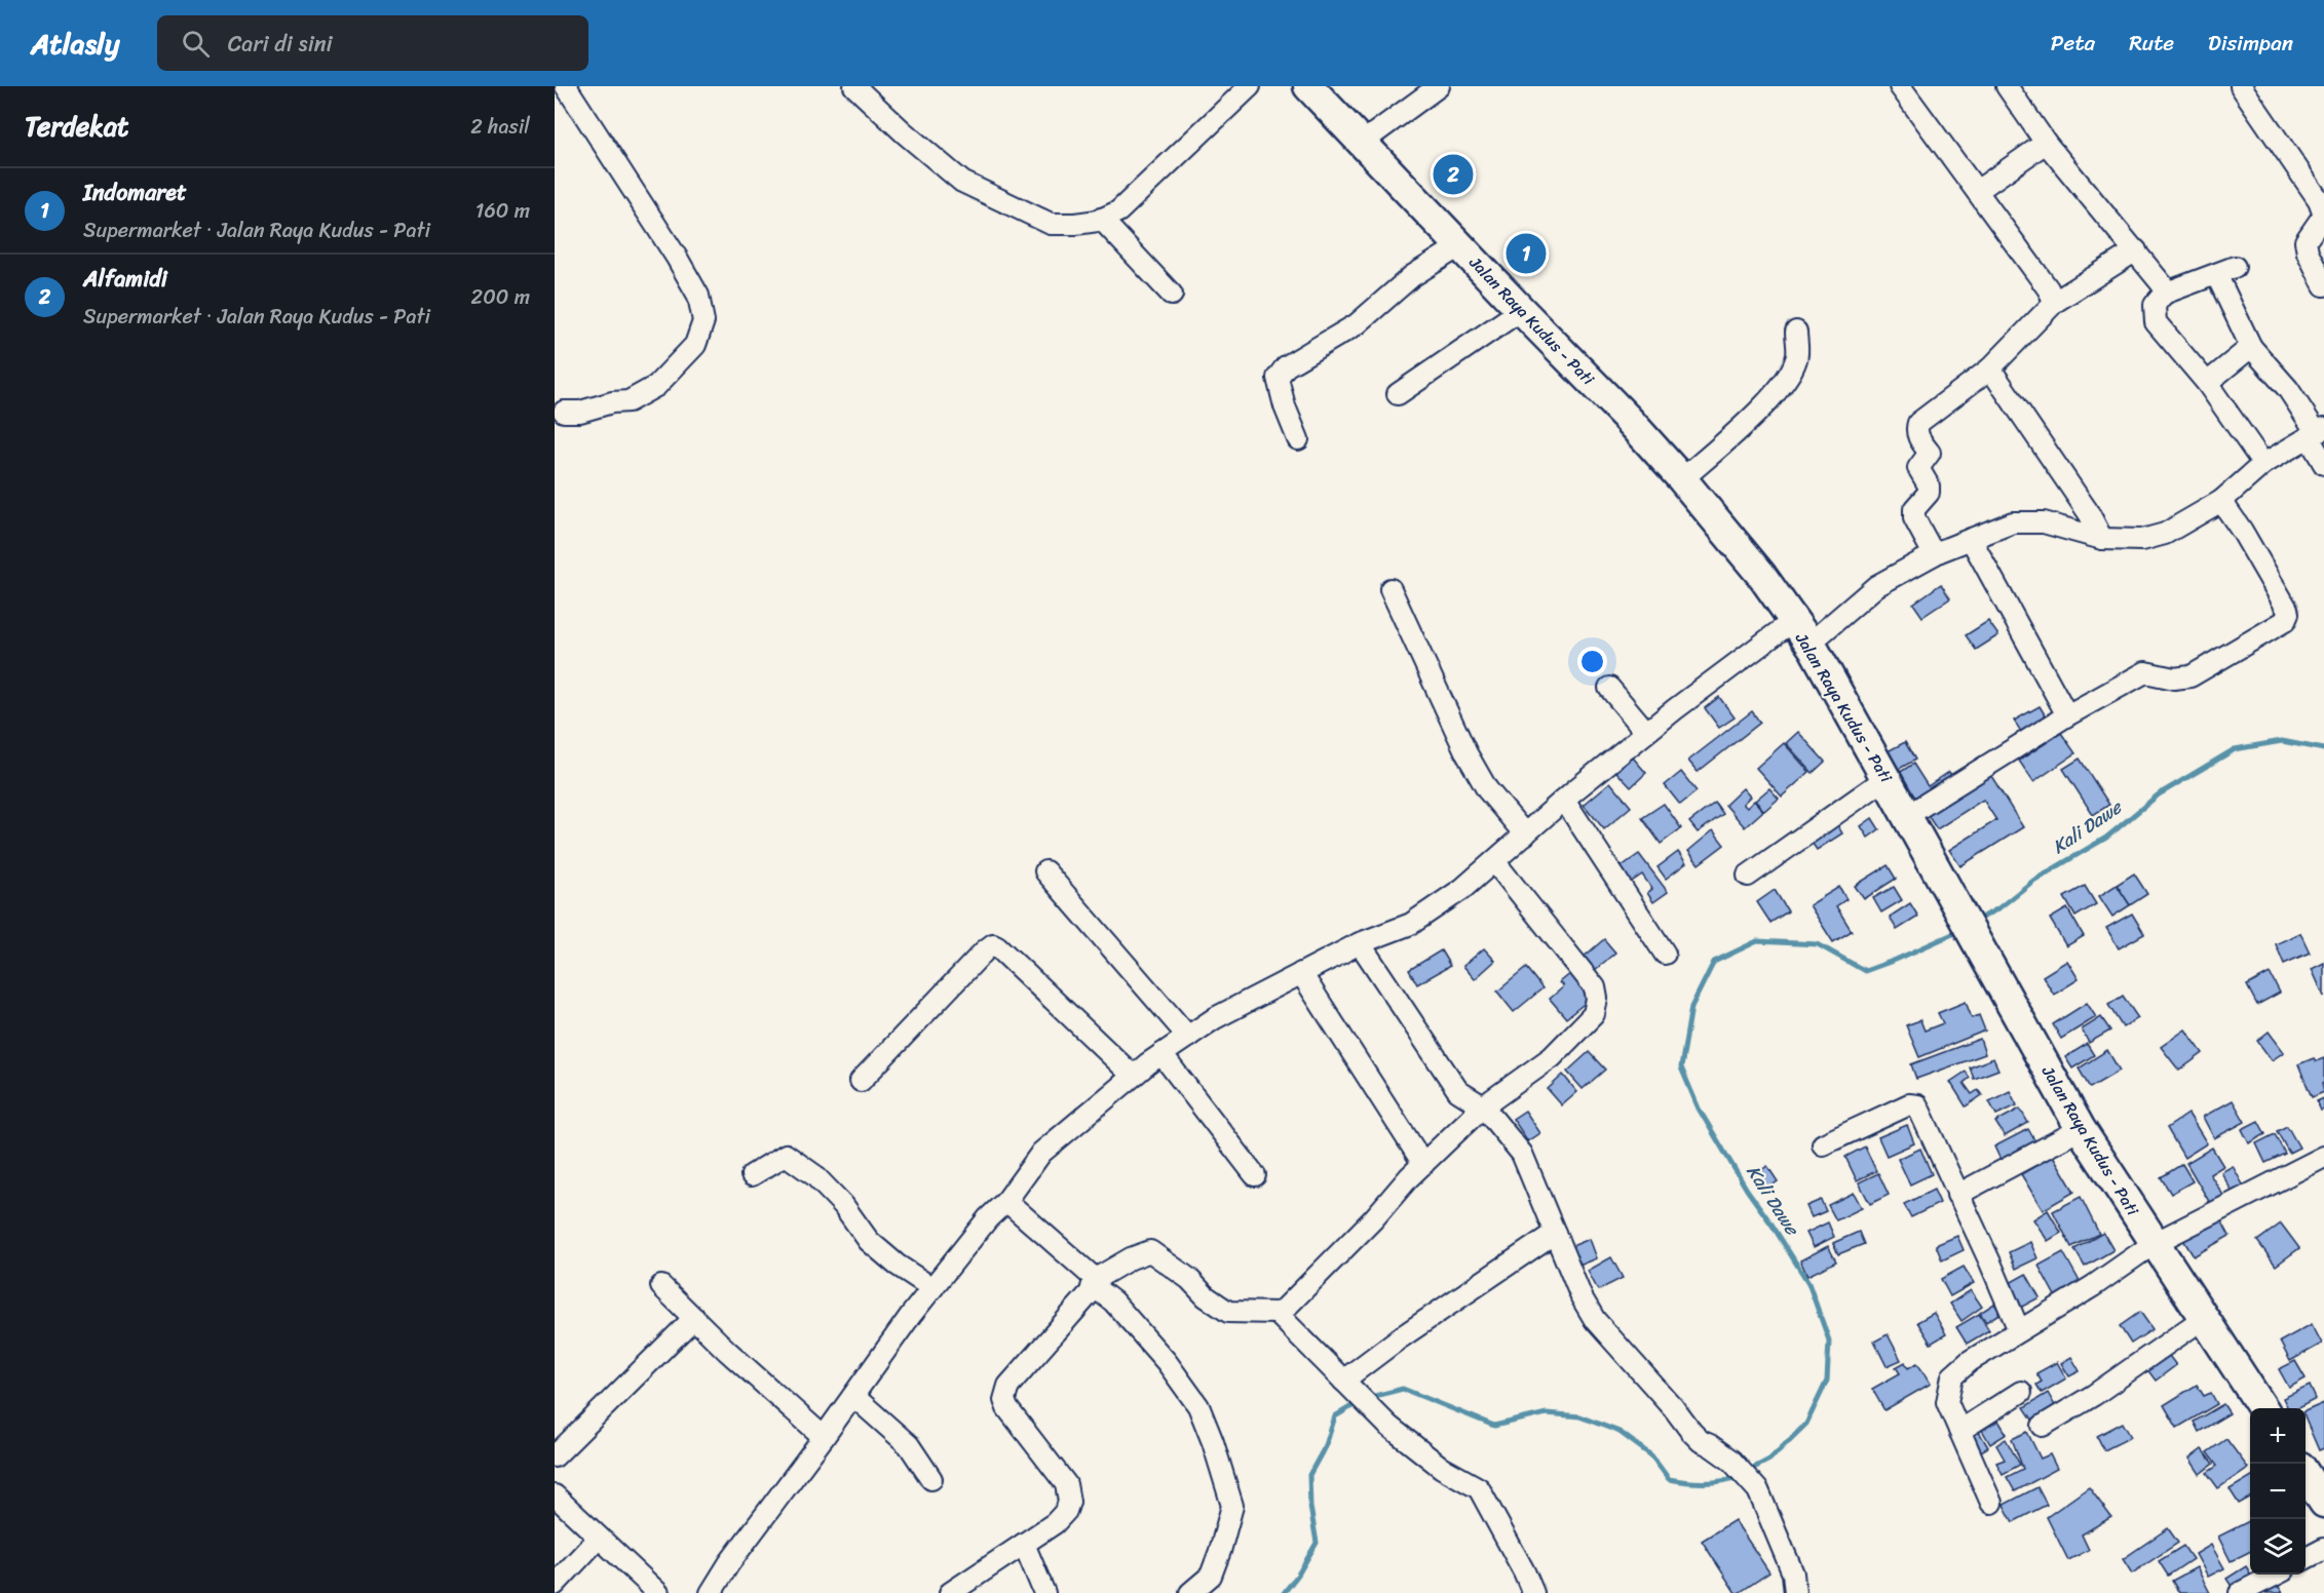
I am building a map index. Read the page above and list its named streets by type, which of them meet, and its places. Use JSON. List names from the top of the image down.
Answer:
{
  "streets": {
    "highway": ["Jalan Raya Kudus - Pati"]
  },
  "water": ["Kali Dawe"],
  "page": {
    "header": "Atlasly",
    "search": "Cari di sini",
    "nav": ["Peta", "Rute", "Disimpan"],
    "heading": ["Terdekat", "2 hasil"],
    "pins": ["2", "1"],
    "list": [
      {
        "mark": "1",
        "name": "Indomaret",
        "note": "Supermarket · Jalan Raya Kudus - Pati",
        "value": "160 m"
      },
      {
        "mark": "2",
        "name": "Alfamidi",
        "note": "Supermarket · Jalan Raya Kudus - Pati",
        "value": "200 m"
      }
    ],
    "map_buttons": ["+", "−"]
  }
}
